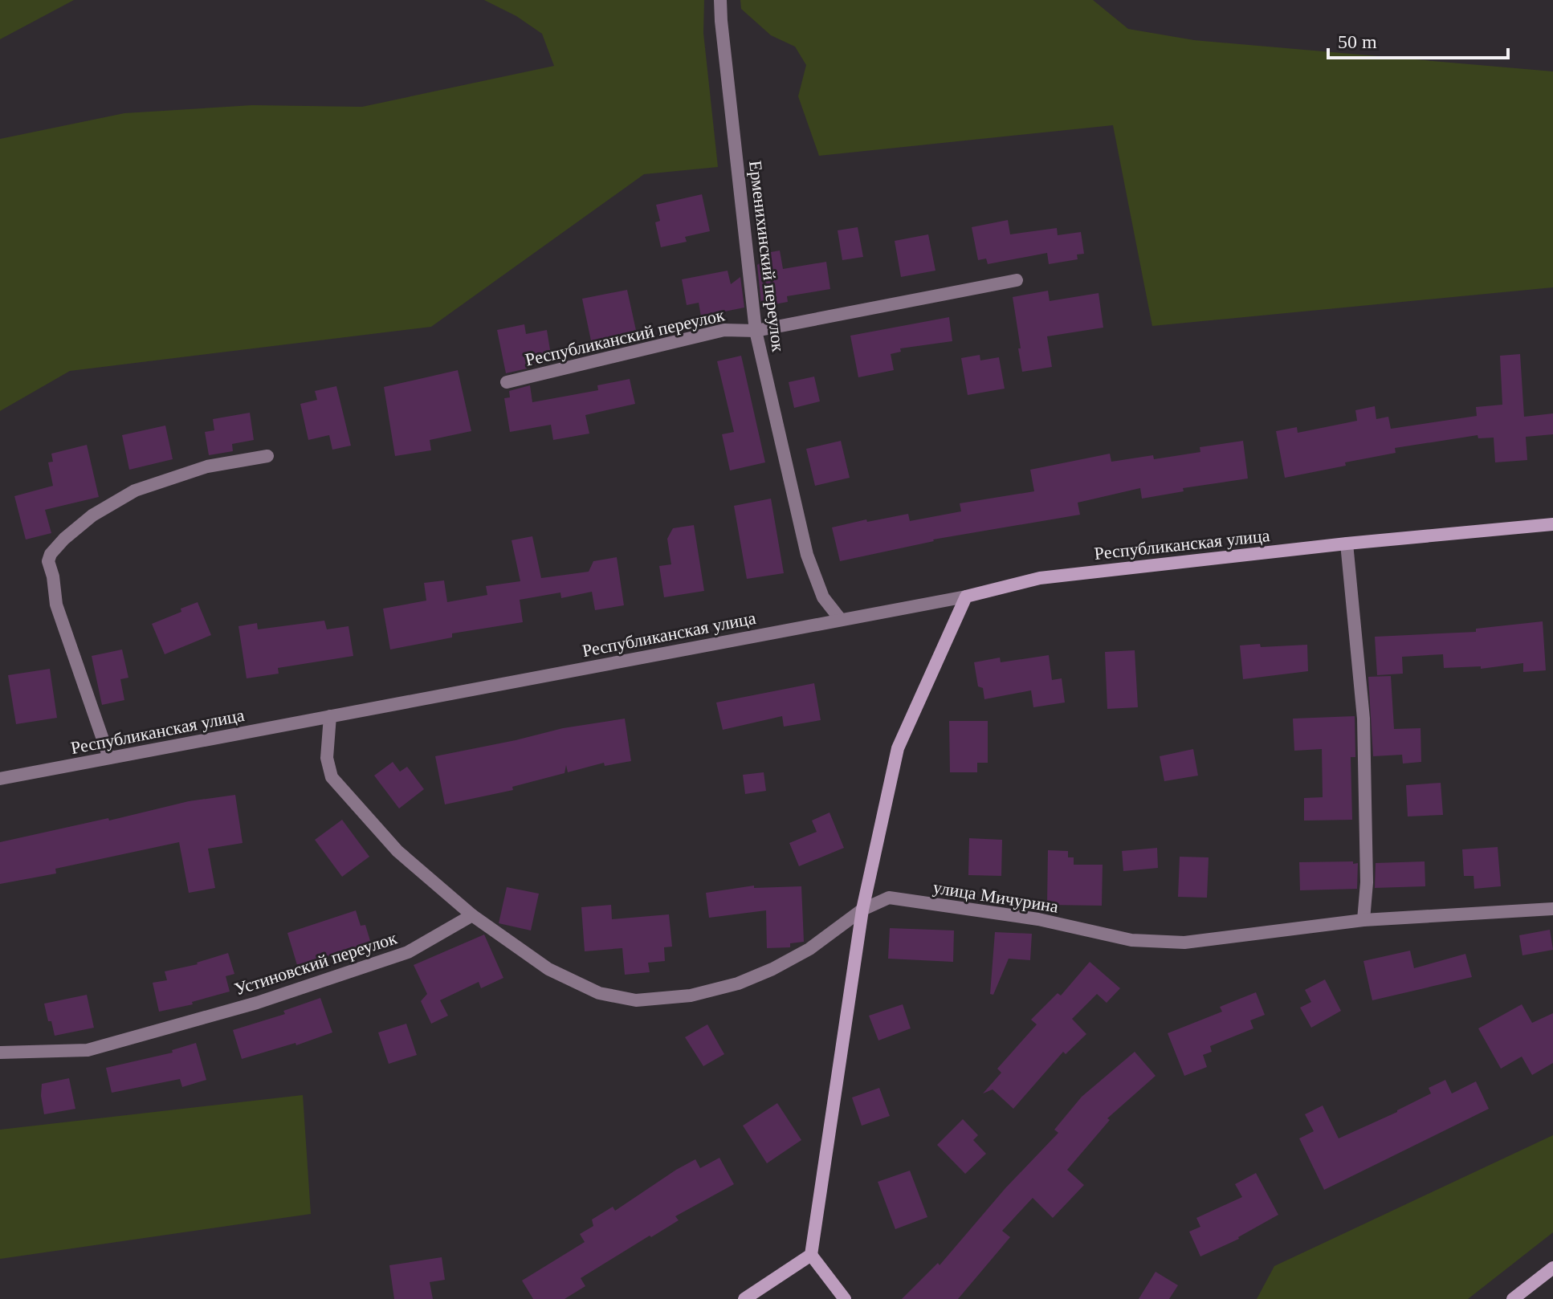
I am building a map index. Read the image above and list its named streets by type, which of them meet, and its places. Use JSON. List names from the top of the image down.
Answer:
{
  "streets": {
    "street": [
      "Ерменихинский переулок",
      "Республиканский переулок",
      "Республиканская улица",
      "улица Мичурина",
      "Устиновский переулок"
    ]
  },
  "crossings": [
    ["Ерменихинский переулок", "Республиканский переулок"],
    ["Ерменихинский переулок", "Республиканская улица"]
  ],
  "scale_bar": "50 m"
}
